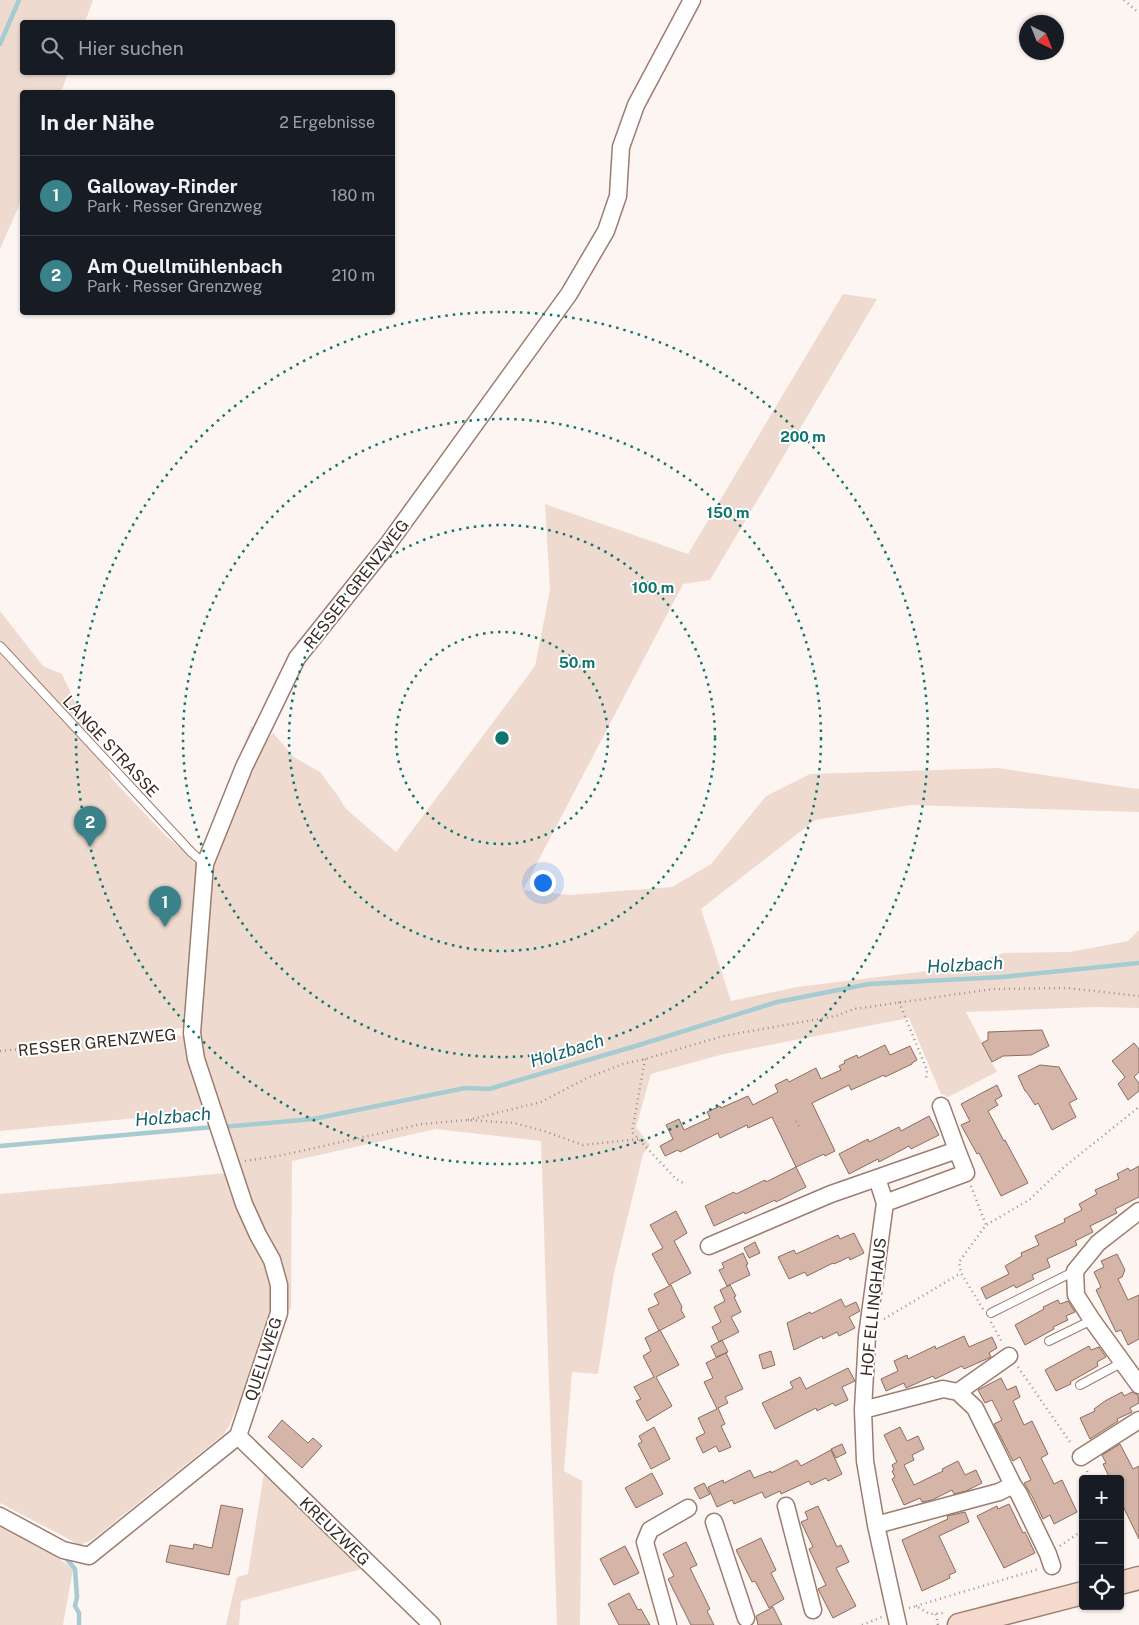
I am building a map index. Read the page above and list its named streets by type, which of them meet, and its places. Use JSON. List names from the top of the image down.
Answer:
{
  "streets": {
    "street": [
      "RESSER GRENZWEG",
      "HOF ELLINGHAUS",
      "QUELLWEG",
      "KREUZWEG"
    ],
    "lane": ["LANGE STRASSE"]
  },
  "crossings": [
    ["RESSER GRENZWEG", "LANGE STRASSE"],
    ["RESSER GRENZWEG", "QUELLWEG"],
    ["QUELLWEG", "KREUZWEG"]
  ],
  "water": ["Holzbach"],
  "north": "bottom right",
  "page": {
    "search": "Hier suchen",
    "heading": ["In der Nähe", "2 Ergebnisse"],
    "list": [
      {
        "mark": "1",
        "name": "Galloway-Rinder",
        "note": "Park · Resser Grenzweg",
        "value": "180 m"
      },
      {
        "mark": "2",
        "name": "Am Quellmühlenbach",
        "note": "Park · Resser Grenzweg",
        "value": "210 m"
      }
    ],
    "pins": ["2", "1"],
    "map_buttons": ["+", "−"]
  },
  "rings": [
    "200 m",
    "150 m",
    "100 m",
    "50 m"
  ]
}
